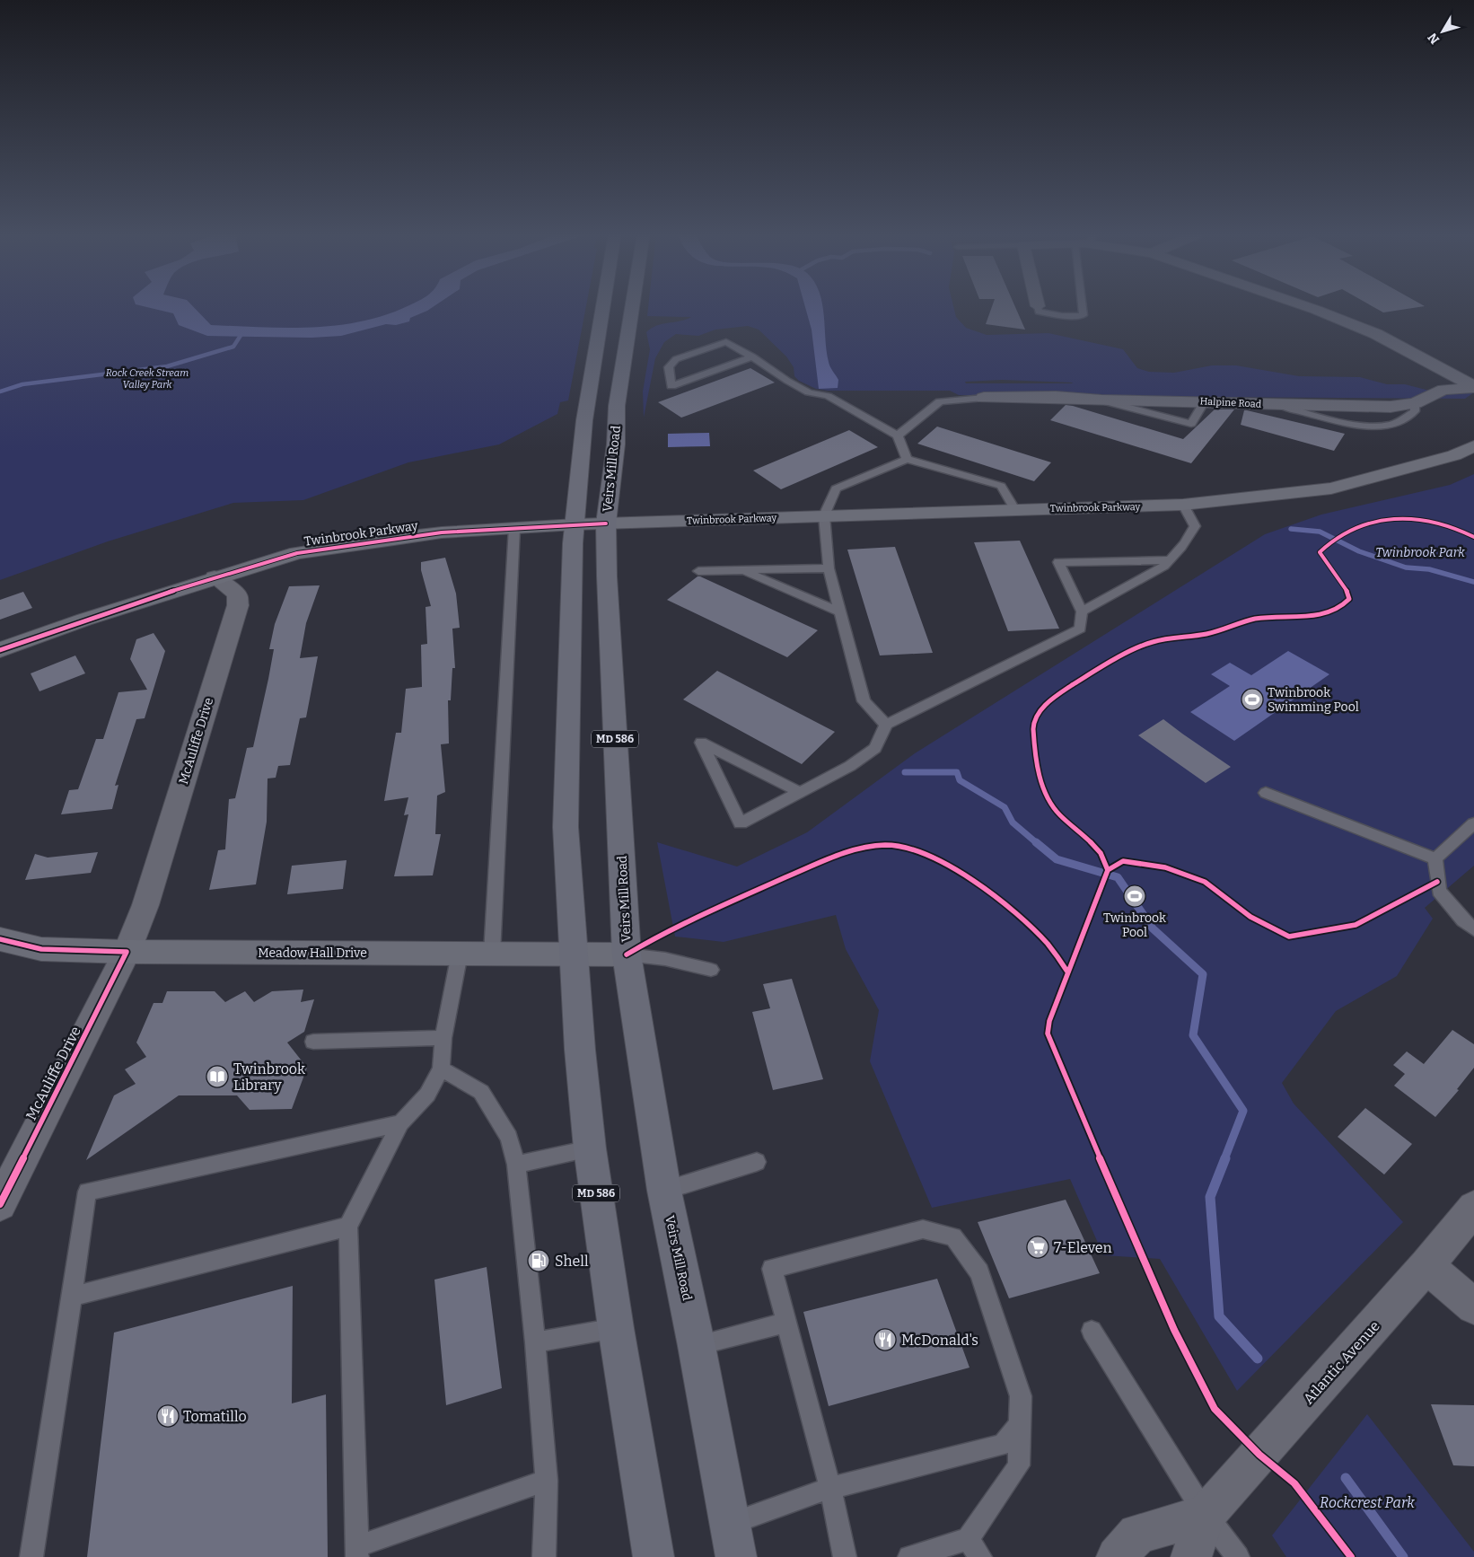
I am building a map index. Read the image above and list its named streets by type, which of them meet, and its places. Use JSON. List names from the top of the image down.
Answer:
{
  "streets": {
    "main road": [
      "Veirs Mill Road",
      "Twinbrook Parkway",
      "MD 586",
      "Meadow Hall Drive"
    ],
    "street": ["Halpine Road", "McAuliffe Drive", "Atlantic Avenue"]
  },
  "crossings": [
    ["Veirs Mill Road", "Twinbrook Parkway"],
    ["Veirs Mill Road", "Meadow Hall Drive"],
    ["Twinbrook Parkway", "MD 586"],
    ["Twinbrook Parkway", "McAuliffe Drive"],
    ["MD 586", "Meadow Hall Drive"],
    ["McAuliffe Drive", "Meadow Hall Drive"]
  ],
  "parks": ["Rock Creek Stream Valley Park", "Twinbrook Park", "Rockcrest Park"],
  "places": {
    "sports": ["Twinbrook Swimming Pool", "Twinbrook Pool"],
    "library": ["Twinbrook Library"],
    "supermarket": ["7-Eleven"],
    "fuel station": ["Shell"],
    "restaurant": ["McDonald's", "Tomatillo"]
  },
  "north": "bottom left"
}
